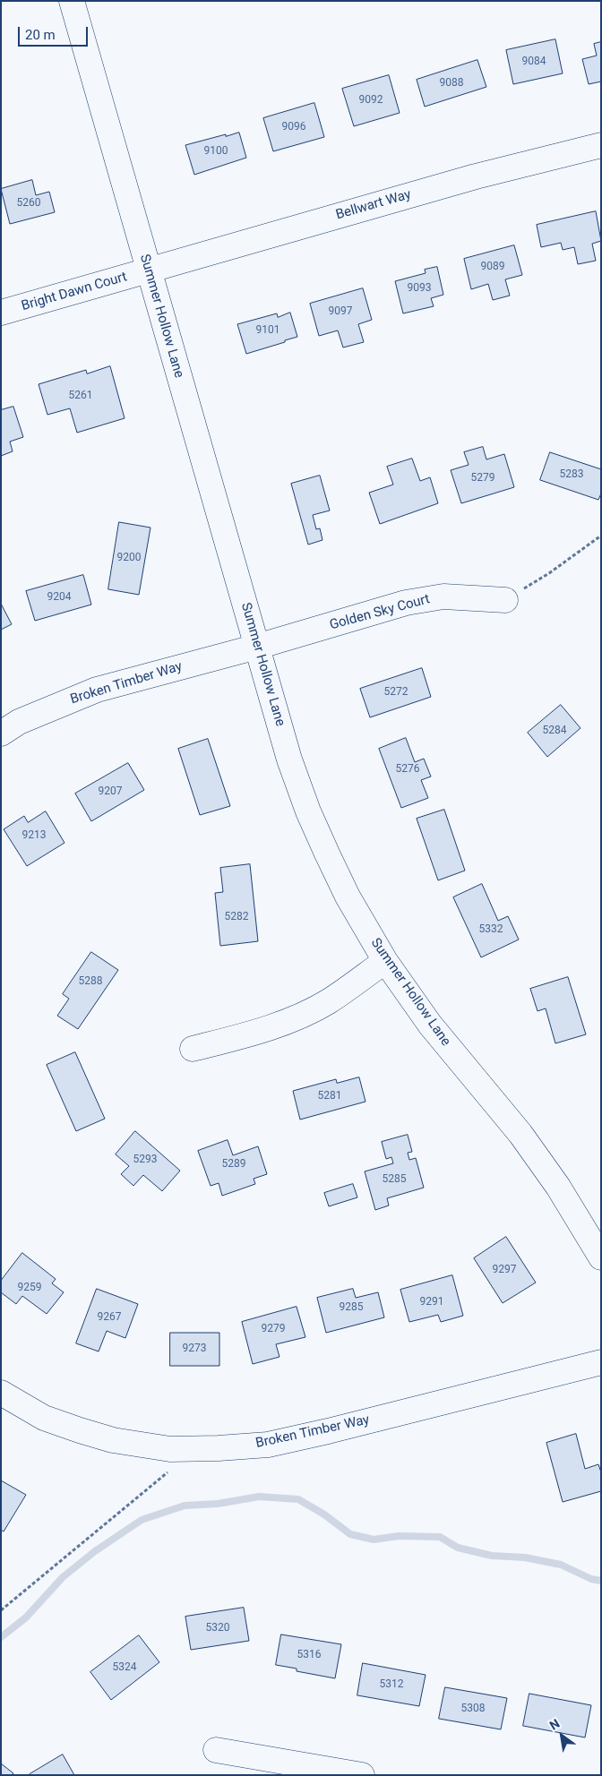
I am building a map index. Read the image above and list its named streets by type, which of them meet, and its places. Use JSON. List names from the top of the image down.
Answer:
{
  "streets": {
    "street": [
      "Bellwart Way",
      "Bright Dawn Court",
      "Summer Hollow Lane",
      "Golden Sky Court",
      "Broken Timber Way"
    ]
  },
  "crossings": [
    ["Bellwart Way", "Bright Dawn Court"],
    ["Bellwart Way", "Summer Hollow Lane"],
    ["Bright Dawn Court", "Summer Hollow Lane"],
    ["Summer Hollow Lane", "Golden Sky Court"],
    ["Summer Hollow Lane", "Broken Timber Way"],
    ["Golden Sky Court", "Broken Timber Way"]
  ],
  "house_numbers": [
    "9084",
    "9088",
    "9092",
    "9096",
    "9100",
    "5260",
    "9089",
    "9093",
    "9097",
    "9101",
    "5261",
    "5283",
    "5279",
    "9200",
    "9204",
    "5272",
    "5284",
    "5276",
    "9207",
    "9213",
    "5282",
    "5332",
    "5288",
    "5281",
    "5293",
    "5289",
    "5285",
    "9297",
    "9259",
    "9291",
    "9285",
    "9267",
    "9279",
    "9273",
    "5320",
    "5316",
    "5324",
    "5312",
    "5308"
  ],
  "scale_bar": "20 m",
  "north": "top left"
}
